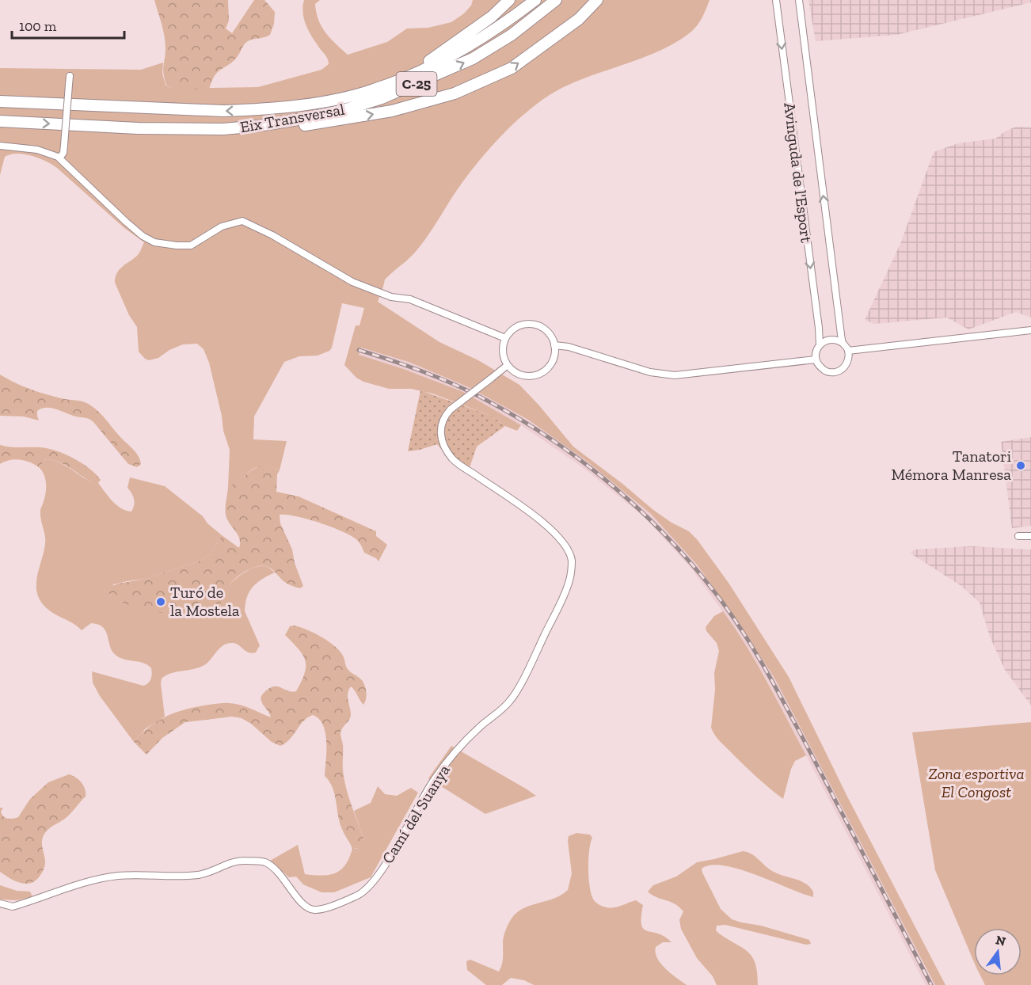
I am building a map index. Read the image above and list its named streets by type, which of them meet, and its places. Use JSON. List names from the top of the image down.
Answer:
{
  "streets": {
    "highway": ["C-25", "Eix Transversal"],
    "street": ["Avinguda de l'Esport", "Camí del Suanya"]
  },
  "parks": ["Zona esportiva El Congost"],
  "places": ["Tanatori Mémora Manresa", "Turó de la Mostela"],
  "scale_bar": "100 m",
  "north": "top"
}
